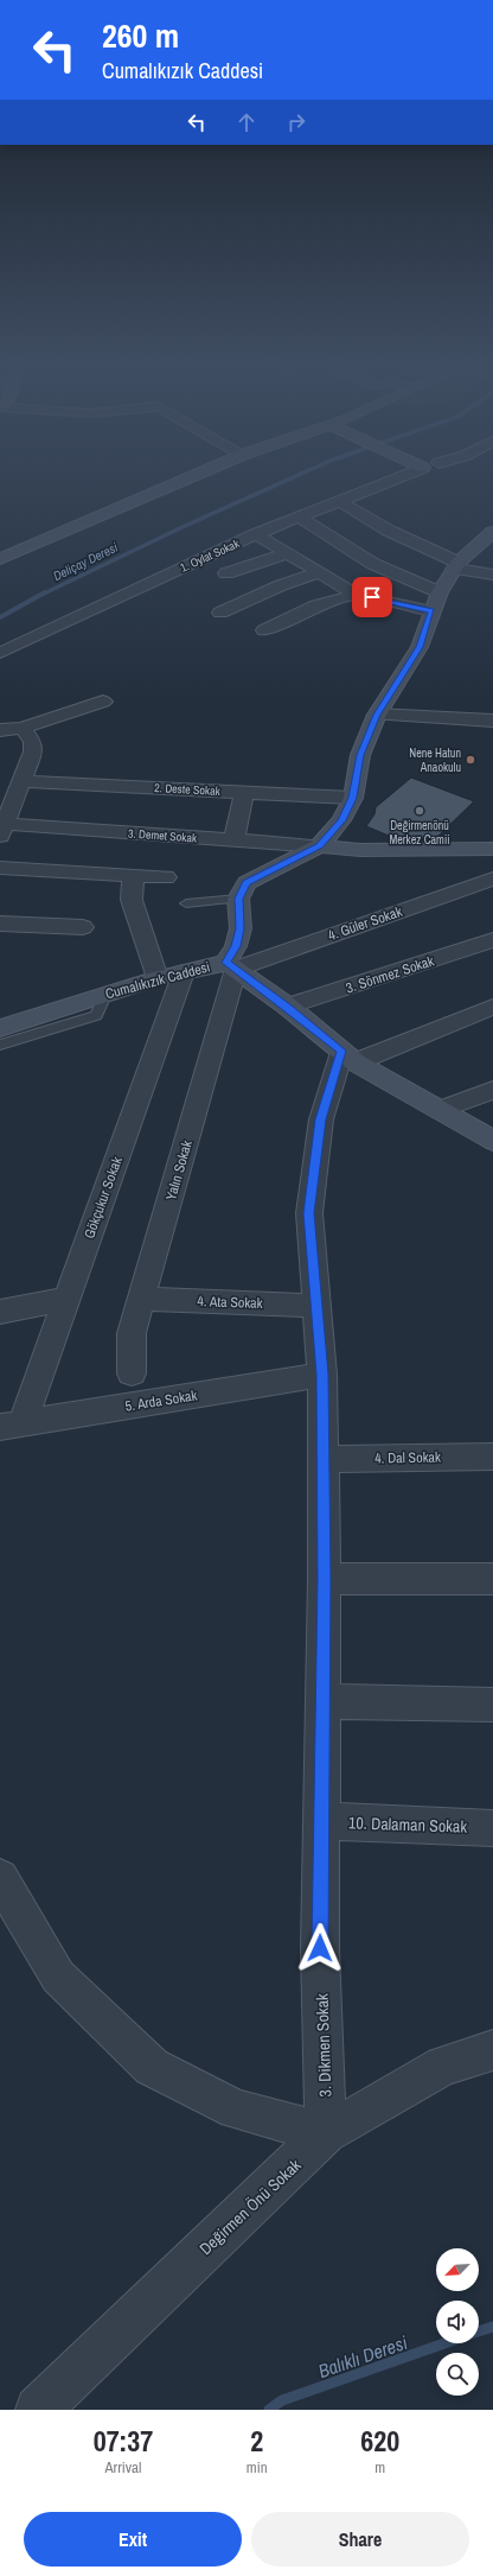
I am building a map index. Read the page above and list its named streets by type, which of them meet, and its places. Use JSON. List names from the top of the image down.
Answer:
{
  "streets": {
    "street": [
      "1. Oylat Sokak",
      "2. Deste Sokak",
      "3. Demet Sokak",
      "4. Güler Sokak",
      "3. Sönmez Sokak",
      "Cumalıkızık Caddesi",
      "Yalın Sokak",
      "Gökçukur Sokak",
      "4. Ata Sokak",
      "5. Arda Sokak",
      "4. Dal Sokak",
      "10. Dalaman Sokak",
      "3. Dikmen Sokak",
      "Değirmen Önü Sokak"
    ]
  },
  "crossings": [
    ["4. Güler Sokak", "Cumalıkızık Caddesi"],
    ["4. Güler Sokak", "Yalın Sokak"],
    ["Cumalıkızık Caddesi", "Yalın Sokak"],
    ["Cumalıkızık Caddesi", "Gökçukur Sokak"],
    ["Yalın Sokak", "4. Ata Sokak"],
    ["Gökçukur Sokak", "5. Arda Sokak"],
    ["4. Ata Sokak", "3. Dikmen Sokak"],
    ["5. Arda Sokak", "3. Dikmen Sokak"],
    ["4. Dal Sokak", "3. Dikmen Sokak"],
    ["10. Dalaman Sokak", "3. Dikmen Sokak"],
    ["3. Dikmen Sokak", "Değirmen Önü Sokak"]
  ],
  "water": ["Deliçay Deresi", "Balıklı Deresi"],
  "places": ["Nene Hatun Anaokulu", "Değirmenönü Merkez Camii"],
  "north": "bottom left",
  "page": {
    "turn": ["260 m", "Cumalıkızık Caddesi"],
    "eta": [
      "07:37",
      "Arrival",
      "2",
      "min",
      "620",
      "m"
    ],
    "buttons": ["Exit", "Share"]
  }
}
